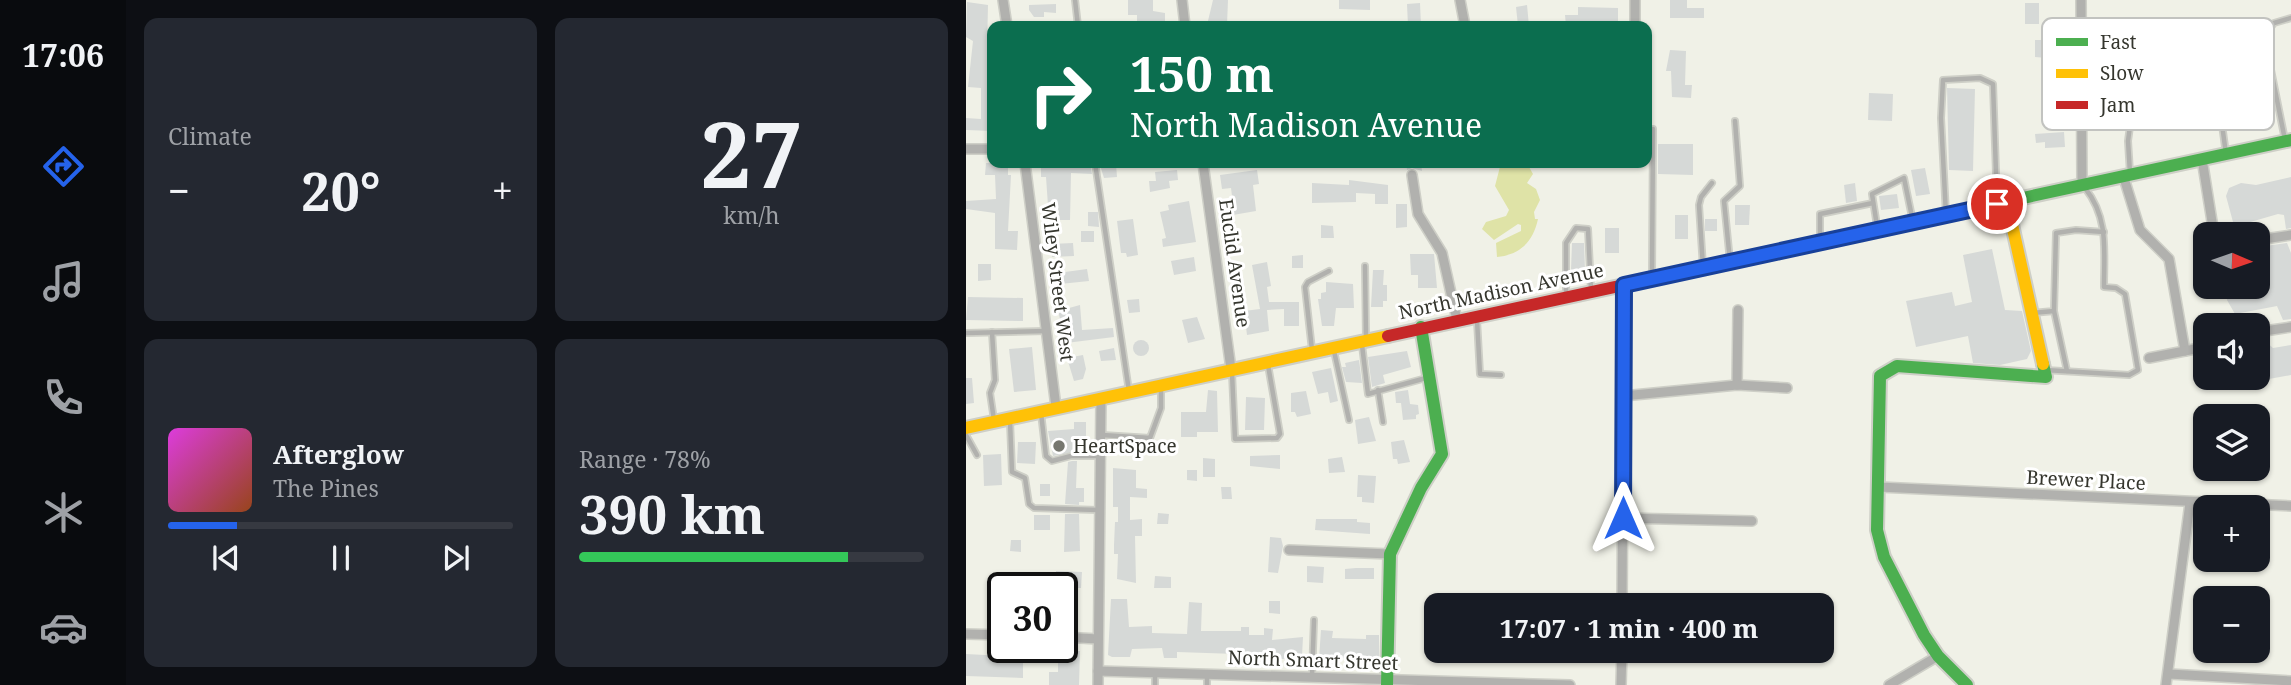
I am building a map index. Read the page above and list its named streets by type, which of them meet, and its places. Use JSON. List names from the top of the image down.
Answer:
{
  "streets": {
    "main road": ["North Madison Avenue"],
    "street": [
      "Euclid Avenue",
      "Wiley Street West",
      "Brewer Place",
      "North Smart Street"
    ]
  },
  "crossings": [
    ["Euclid Avenue", "North Madison Avenue"],
    ["Wiley Street West", "North Madison Avenue"]
  ],
  "places": ["HeartSpace"],
  "legend": ["Fast", "Slow", "Jam"],
  "north": "right",
  "page": {
    "tabs": "17:06",
    "tile": [
      "Climate",
      ["27", "km/h"],
      ["Range · 78%", "390 km"]
    ],
    "turn": ["150 m", "North Madison Avenue"],
    "heat": ["−", "20°", "+"],
    "map_buttons": ["+", "−"],
    "song": ["Afterglow", "The Pines"],
    "limit": "30",
    "trip": "17:07 · 1 min · 400 m"
  }
}
